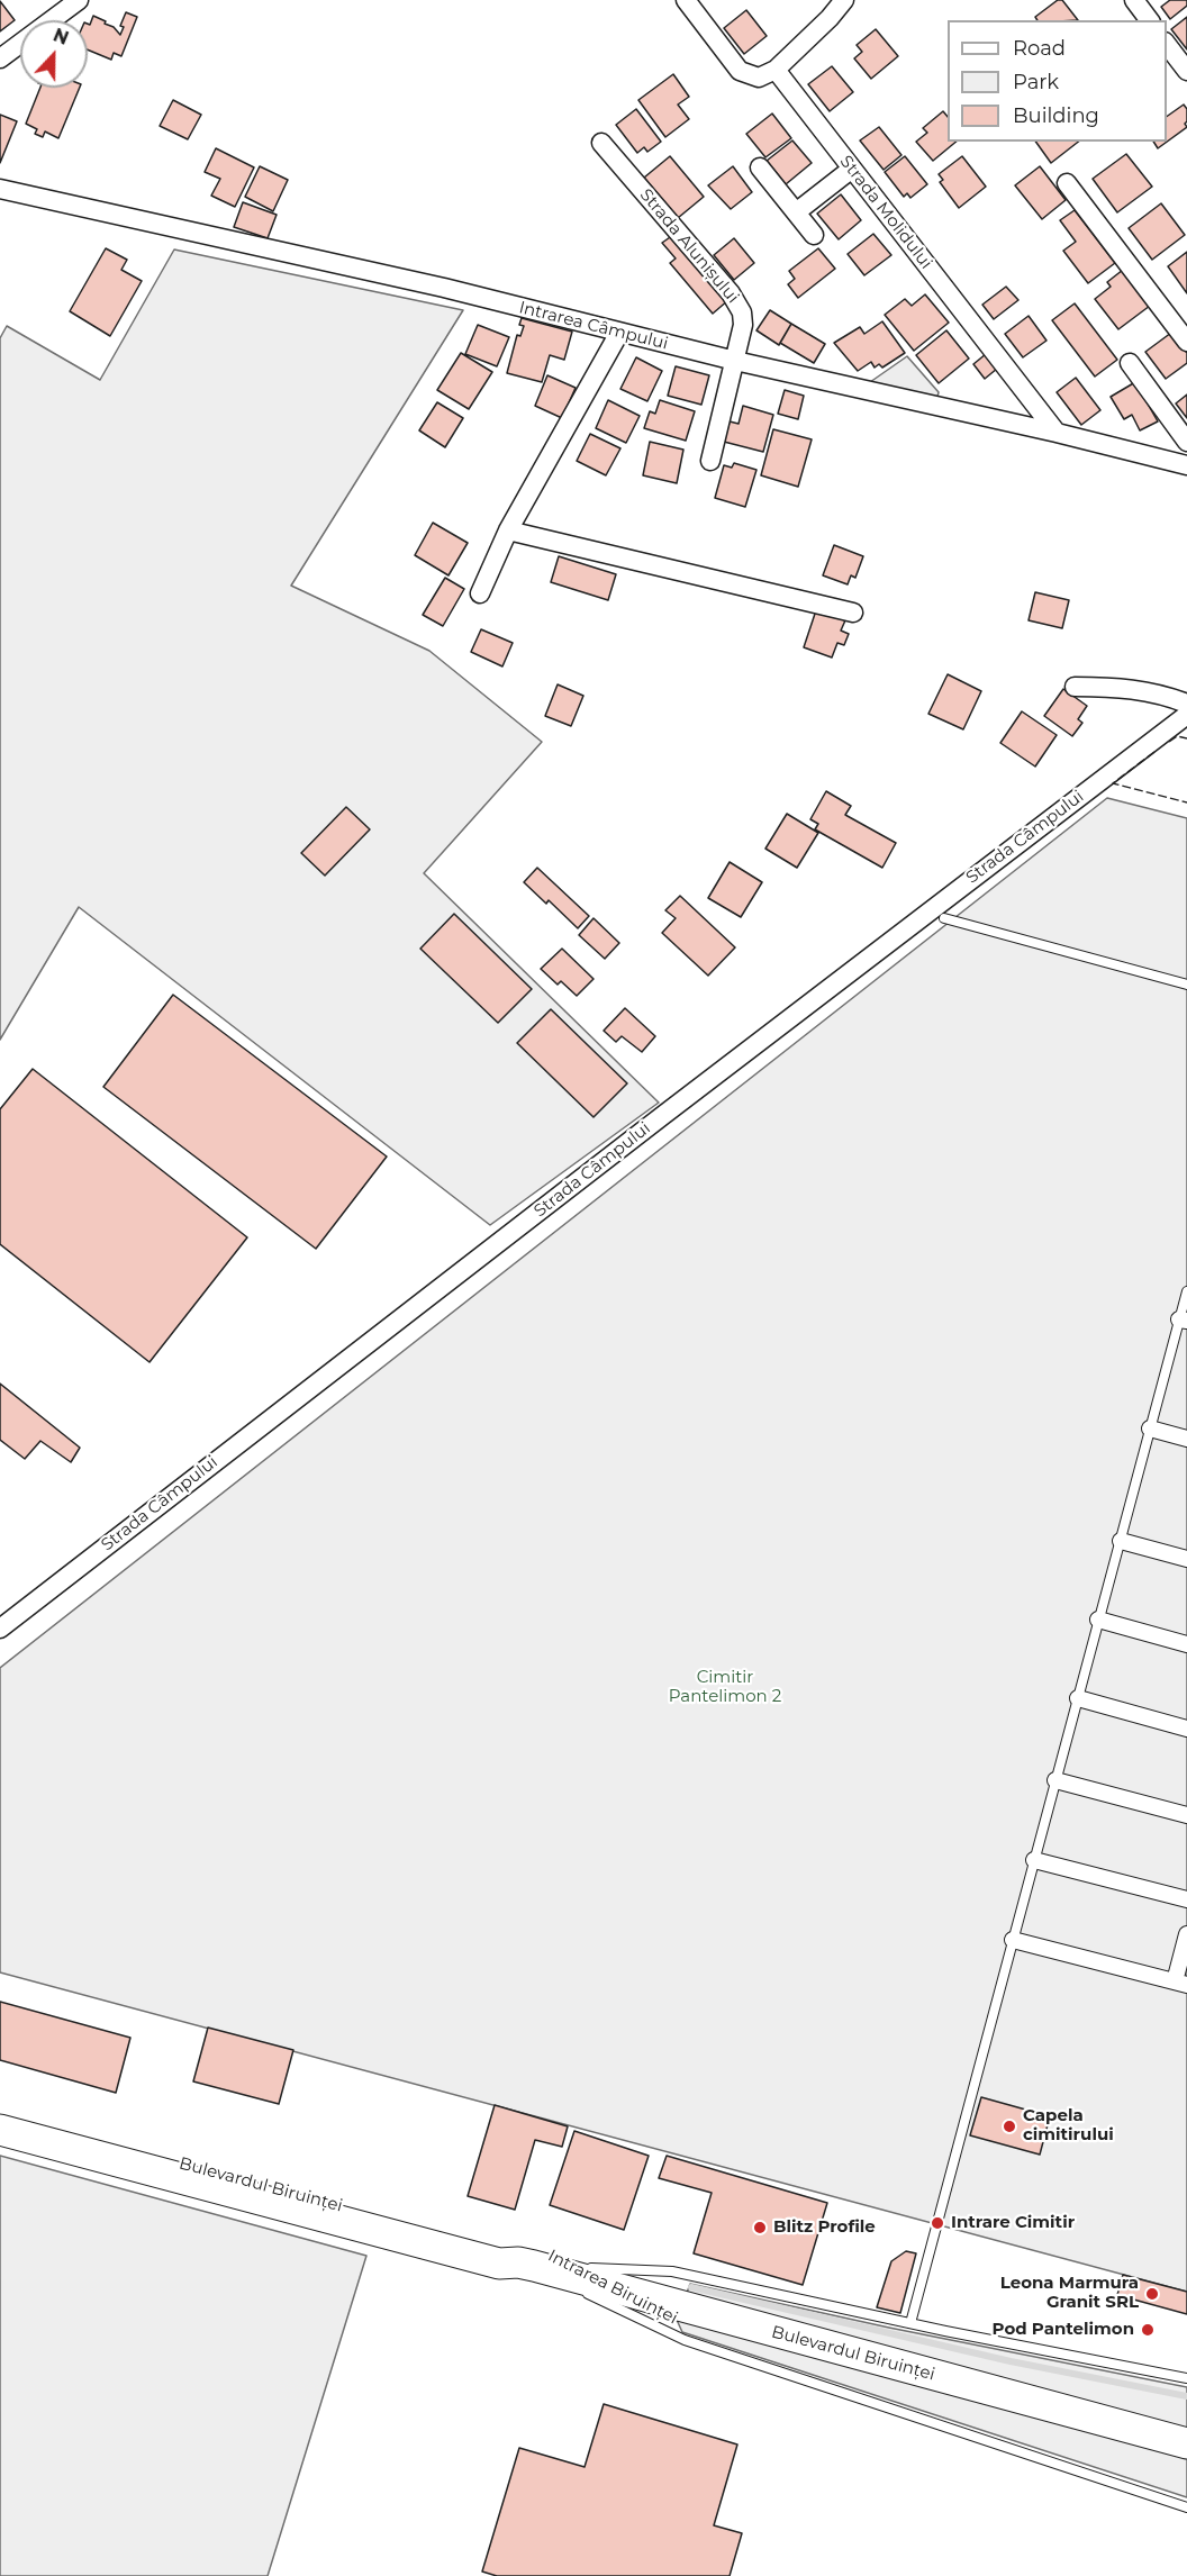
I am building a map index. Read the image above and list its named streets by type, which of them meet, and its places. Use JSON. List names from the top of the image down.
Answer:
{
  "streets": {
    "main road": ["Bulevardul Biruinței"],
    "street": [
      "Strada Molidului",
      "Strada Alunișului",
      "Intrarea Câmpului",
      "Strada Câmpului"
    ],
    "lane": ["Intrarea Biruinței"]
  },
  "crossings": [
    ["Strada Molidului", "Intrarea Câmpului"],
    ["Strada Alunișului", "Intrarea Câmpului"],
    ["Bulevardul Biruinței", "Intrarea Biruinței"]
  ],
  "parks": ["Cimitir Pantelimon 2"],
  "places": [
    "Capela cimitirului",
    "Intrare Cimitir",
    "Blitz Profile",
    "Leona Marmura Granit SRL",
    "Pod Pantelimon"
  ],
  "legend": ["Road", "Park", "Building"],
  "north": "top"
}
